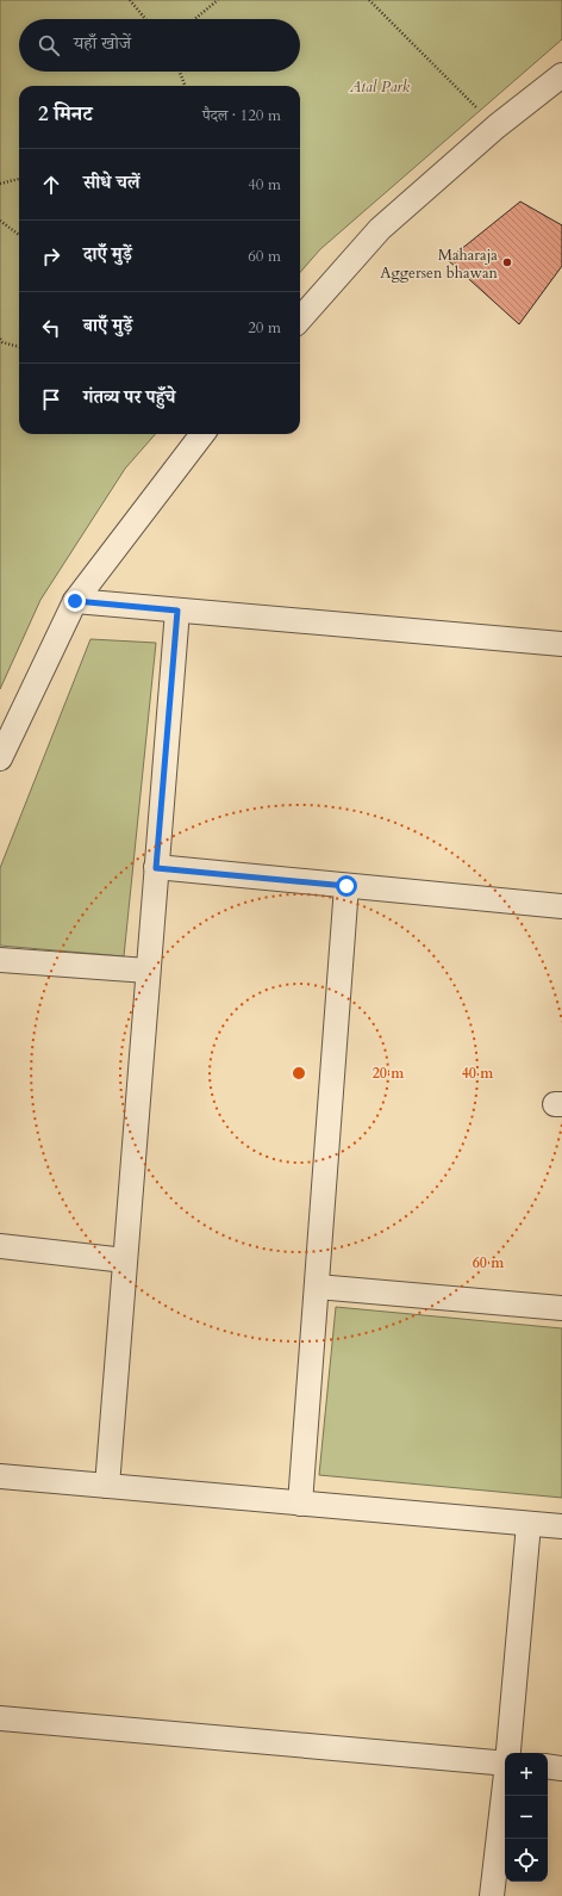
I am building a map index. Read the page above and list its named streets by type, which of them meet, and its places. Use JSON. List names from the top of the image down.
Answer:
{
  "parks": ["Atal Park"],
  "places": ["Maharaja Aggersen bhawan"],
  "page": {
    "search": "यहाँ खोजें",
    "heading": ["2 मिनट", "पैदल · 120 m"],
    "list": [
      ["सीधे चलें", "40 m"],
      ["दाएँ मुड़ें", "60 m"],
      ["बाएँ मुड़ें", "20 m"],
      "गंतव्य पर पहुँचे"
    ],
    "map_buttons": ["+", "−"]
  },
  "rings": ["20 m", "40 m", "60 m"]
}
